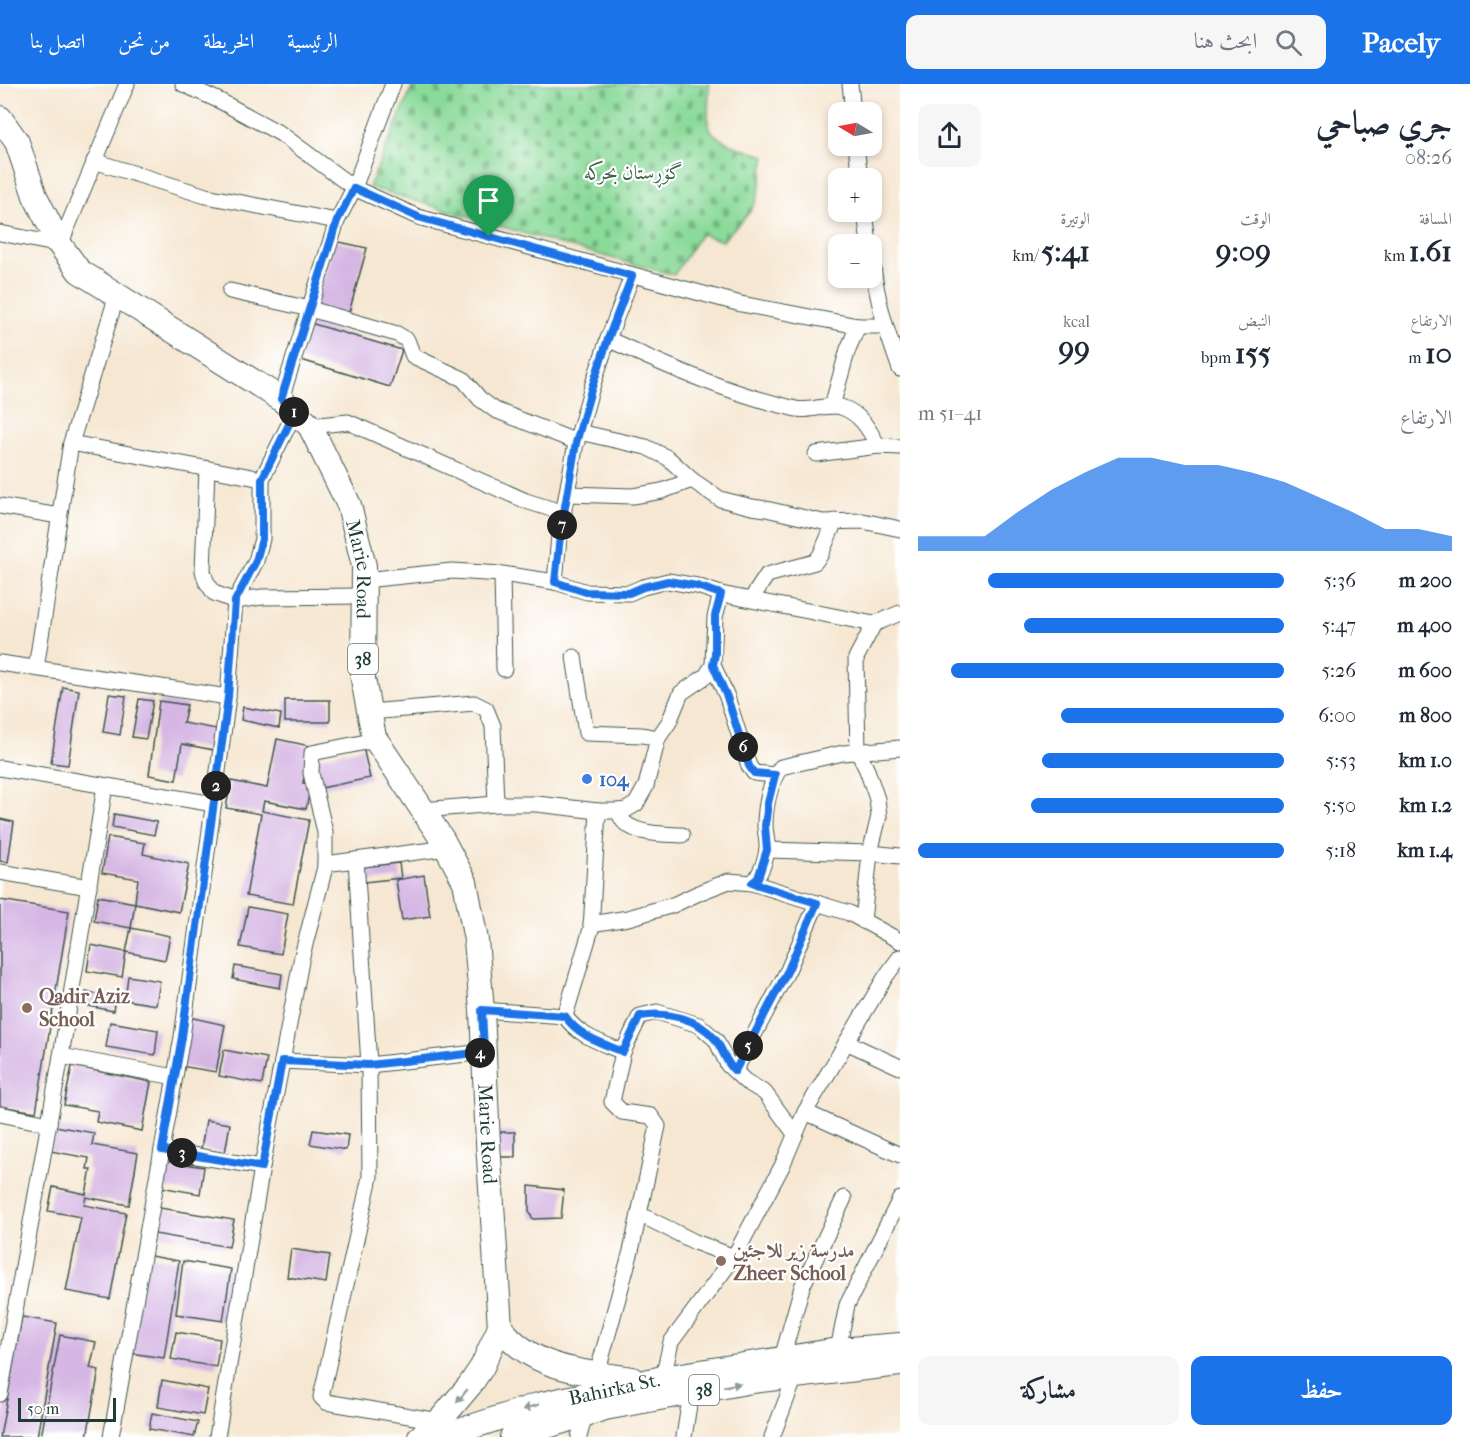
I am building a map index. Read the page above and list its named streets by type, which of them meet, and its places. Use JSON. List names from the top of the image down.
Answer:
{
  "streets": {
    "main road": ["Marie Road", "38", "Bahirka St."]
  },
  "crossings": [
    ["Marie Road", "38"],
    ["38", "Bahirka St."]
  ],
  "parks": ["گۆڕستان بحركه‌"],
  "places": ["104", "Qadir Aziz School", "مدرسة زير للاجئين Zheer School"],
  "scale_bar": "50 m",
  "north": "left",
  "page": {
    "header": "Pacely",
    "search": "ابحث هنا",
    "nav": [
      "الرئيسية",
      "الخريطة",
      "من نحن",
      "اتصل بنا"
    ],
    "heading": ["جري صباحي", "08:26"],
    "map_buttons": ["+", "−"],
    "stats": [
      ["المسافة", "1.61 km"],
      ["الوقت", "9:09"],
      ["الوتيرة", "5:41 /km"],
      ["الارتفاع", "10 m"],
      ["النبض", "155 bpm"],
      ["kcal", "99"]
    ],
    "chart": ["الارتفاع", "41–51 m"],
    "pins": [
      "1",
      "7",
      "6",
      "2",
      "5",
      "4",
      "3"
    ],
    "list": [
      {
        "name": "200 m",
        "note": "5:36"
      },
      {
        "name": "400 m",
        "note": "5:47"
      },
      {
        "name": "600 m",
        "note": "5:26"
      },
      {
        "name": "800 m",
        "note": "6:00"
      },
      {
        "name": "1.0 km",
        "note": "5:53"
      },
      {
        "name": "1.2 km",
        "note": "5:50"
      },
      {
        "name": "1.4 km",
        "note": "5:18"
      }
    ],
    "buttons": ["حفظ", "مشاركة"],
    "scale": "50 m"
  }
}
